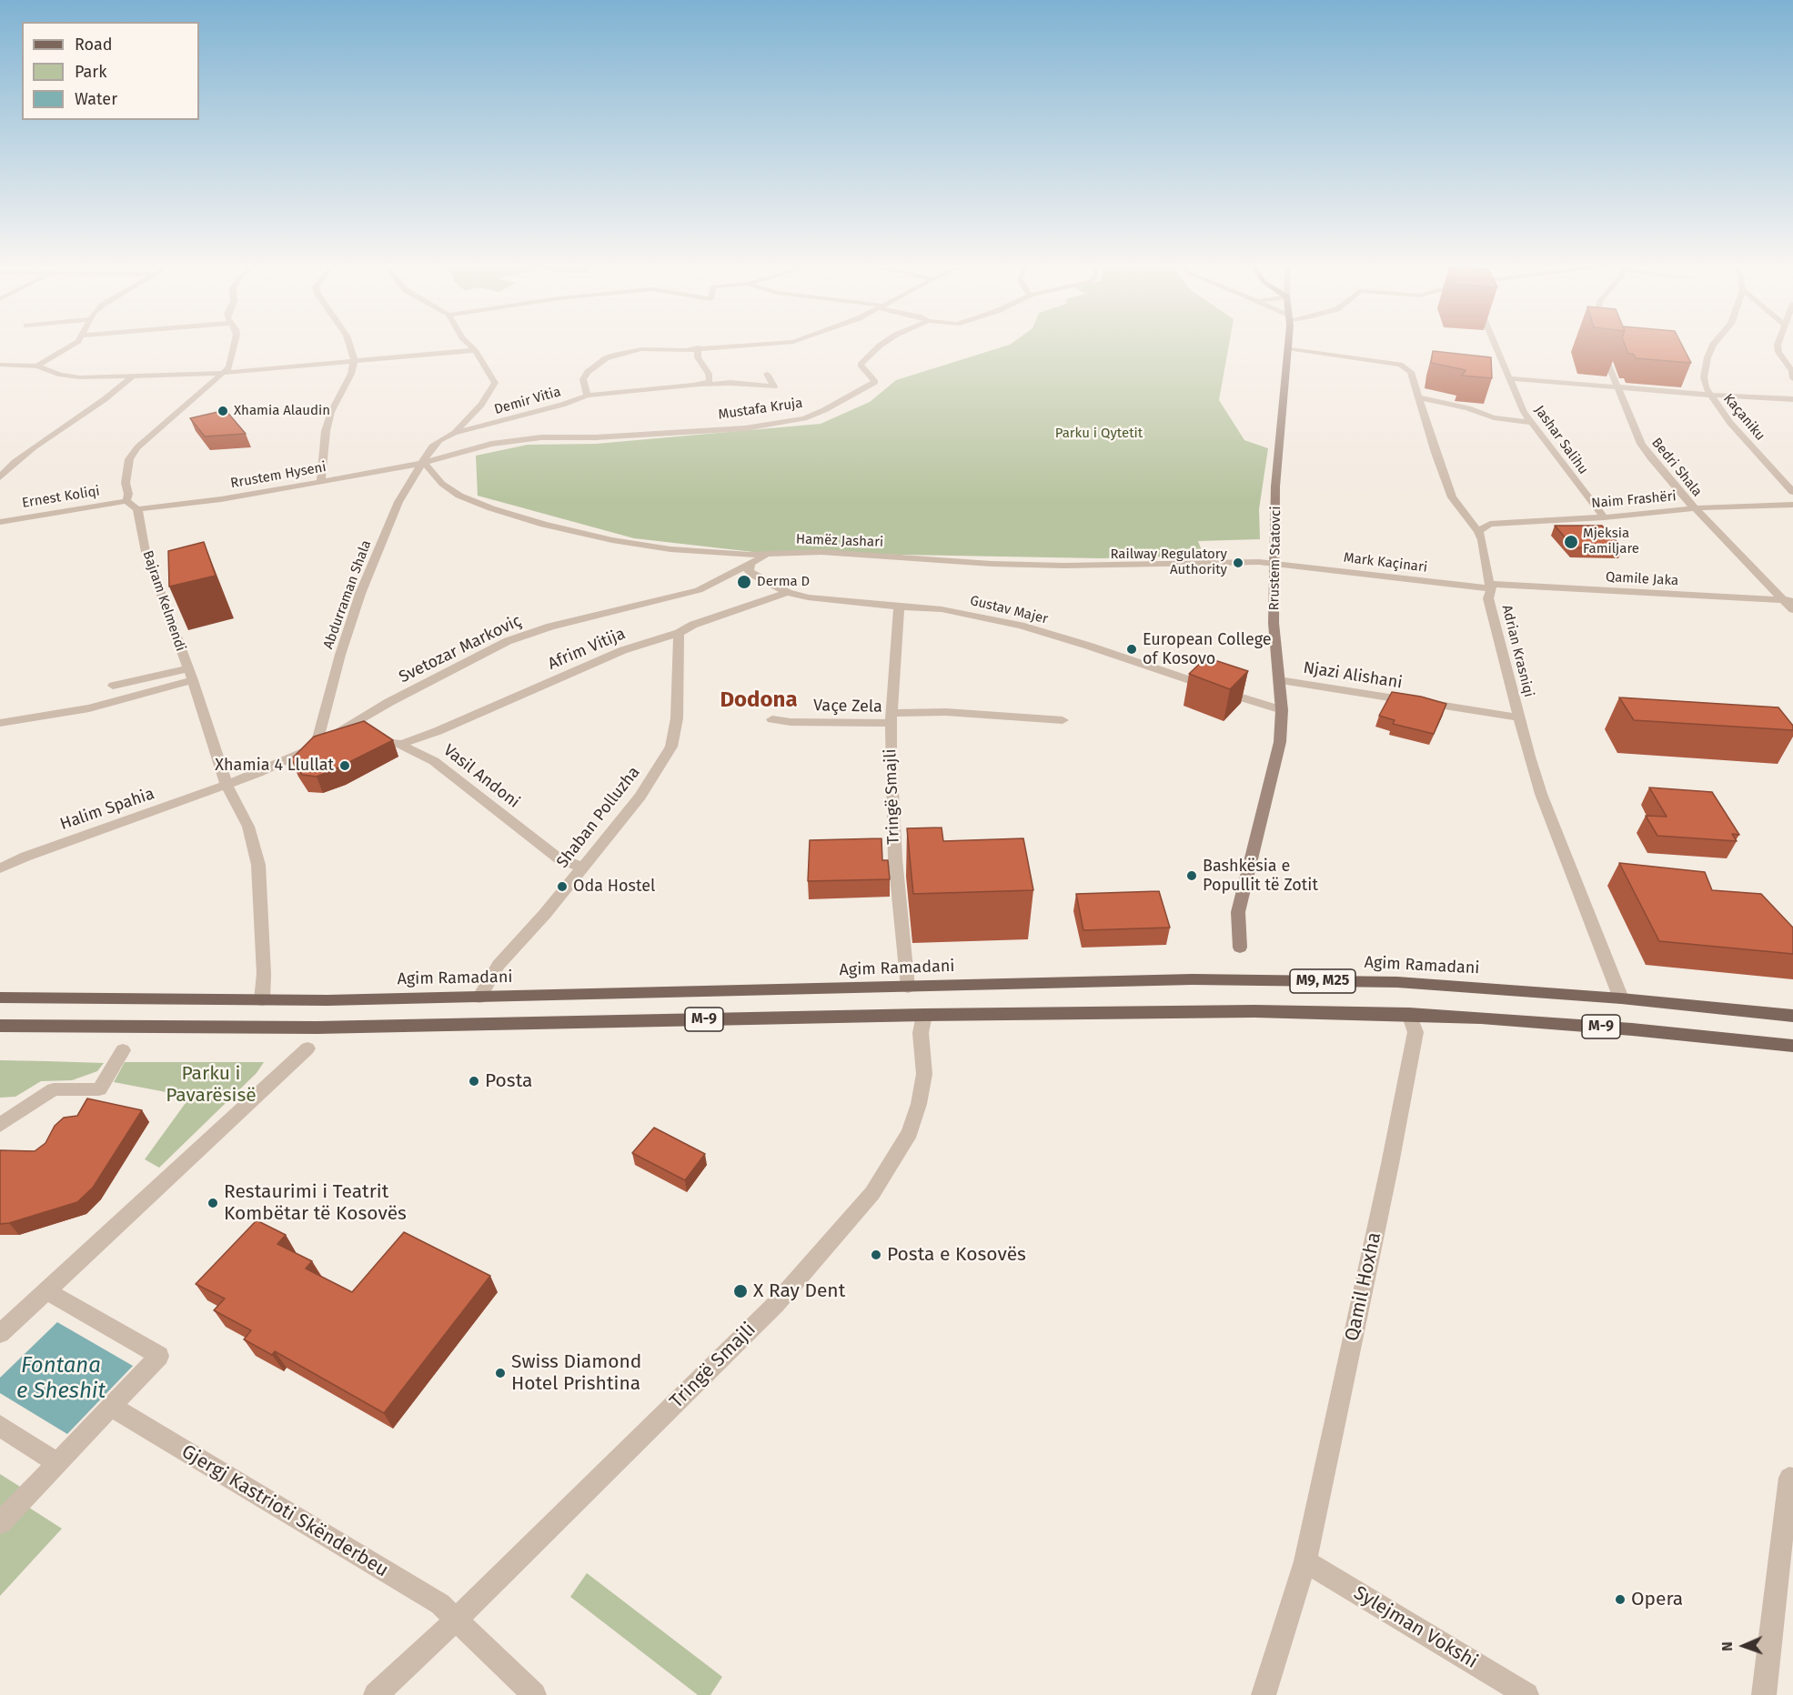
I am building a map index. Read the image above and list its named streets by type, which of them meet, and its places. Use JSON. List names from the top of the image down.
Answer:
{
  "streets": {
    "main road": ["Agim Ramadani", "M9, M25", "M-9"],
    "street": [
      "Demir Vitia",
      "Mustafa Kruja",
      "Kaçaniku",
      "Jashar Salihu",
      "Bedri Shala",
      "Rrustem Hyseni",
      "Ernest Koliqi",
      "Naim Frashëri",
      "Hamëz Jashari",
      "Rrustem Statovci",
      "Mark Kaçinari",
      "Qamile Jaka",
      "Abdurraman Shala",
      "Bajram Kelmendi",
      "Gustav Majer",
      "Svetozar Markoviç",
      "Afrim Vitija",
      "Adrian Krasniqi",
      "Njazi Alishani",
      "Vaçe Zela",
      "Vasil Andoni",
      "Tringë Smajli",
      "Halim Spahia",
      "Shaban Polluzha",
      "Qamil Hoxha",
      "Gjergj Kastrioti Skënderbeu",
      "Sylejman Vokshi"
    ]
  },
  "crossings": [
    ["Mustafa Kruja", "Rrustem Hyseni"],
    ["Mustafa Kruja", "Hamëz Jashari"],
    ["Mustafa Kruja", "Abdurraman Shala"],
    ["Jashar Salihu", "Naim Frashëri"],
    ["Bedri Shala", "Naim Frashëri"],
    ["Bedri Shala", "Qamile Jaka"],
    ["Rrustem Hyseni", "Hamëz Jashari"],
    ["Rrustem Hyseni", "Abdurraman Shala"],
    ["Rrustem Hyseni", "Bajram Kelmendi"],
    ["Naim Frashëri", "Adrian Krasniqi"],
    ["Hamëz Jashari", "Rrustem Statovci"],
    ["Hamëz Jashari", "Mark Kaçinari"],
    ["Hamëz Jashari", "Abdurraman Shala"],
    ["Rrustem Statovci", "Mark Kaçinari"],
    ["Rrustem Statovci", "Gustav Majer"],
    ["Rrustem Statovci", "Adrian Krasniqi"],
    ["Rrustem Statovci", "Njazi Alishani"],
    ["Mark Kaçinari", "Qamile Jaka"],
    ["Mark Kaçinari", "Adrian Krasniqi"],
    ["Qamile Jaka", "Adrian Krasniqi"],
    ["Abdurraman Shala", "Svetozar Markoviç"],
    ["Bajram Kelmendi", "Svetozar Markoviç"],
    ["Bajram Kelmendi", "Halim Spahia"],
    ["Bajram Kelmendi", "Agim Ramadani"],
    ["Gustav Majer", "Svetozar Markoviç"],
    ["Gustav Majer", "Afrim Vitija"],
    ["Gustav Majer", "Tringë Smajli"],
    ["Svetozar Markoviç", "Halim Spahia"],
    ["Afrim Vitija", "Vasil Andoni"],
    ["Afrim Vitija", "Shaban Polluzha"],
    ["Adrian Krasniqi", "Njazi Alishani"],
    ["Adrian Krasniqi", "Agim Ramadani"],
    ["Vaçe Zela", "Tringë Smajli"],
    ["Vasil Andoni", "Shaban Polluzha"],
    ["Tringë Smajli", "Agim Ramadani"],
    ["Tringë Smajli", "M-9"],
    ["Tringë Smajli", "Gjergj Kastrioti Skënderbeu"],
    ["Shaban Polluzha", "Agim Ramadani"],
    ["M-9", "Qamil Hoxha"],
    ["Qamil Hoxha", "Sylejman Vokshi"]
  ],
  "districts": ["Dodona"],
  "water": ["Fontana e Sheshit"],
  "parks": ["Parku i Qytetit", "Parku i Pavarësisë"],
  "places": [
    "Xhamia Alaudin",
    "Mjeksia Familjare",
    "Railway Regulatory Authority",
    "Derma D",
    "European College of Kosovo",
    "Xhamia 4 Llullat",
    "Bashkësia e Popullit të Zotit",
    "Oda Hostel",
    "Posta",
    "Restaurimi i Teatrit Kombëtar të Kosovës",
    "Posta e Kosovës",
    "X Ray Dent",
    "Swiss Diamond Hotel Prishtina",
    "Opera"
  ],
  "legend": ["Road", "Park", "Water"],
  "north": "left"
}
